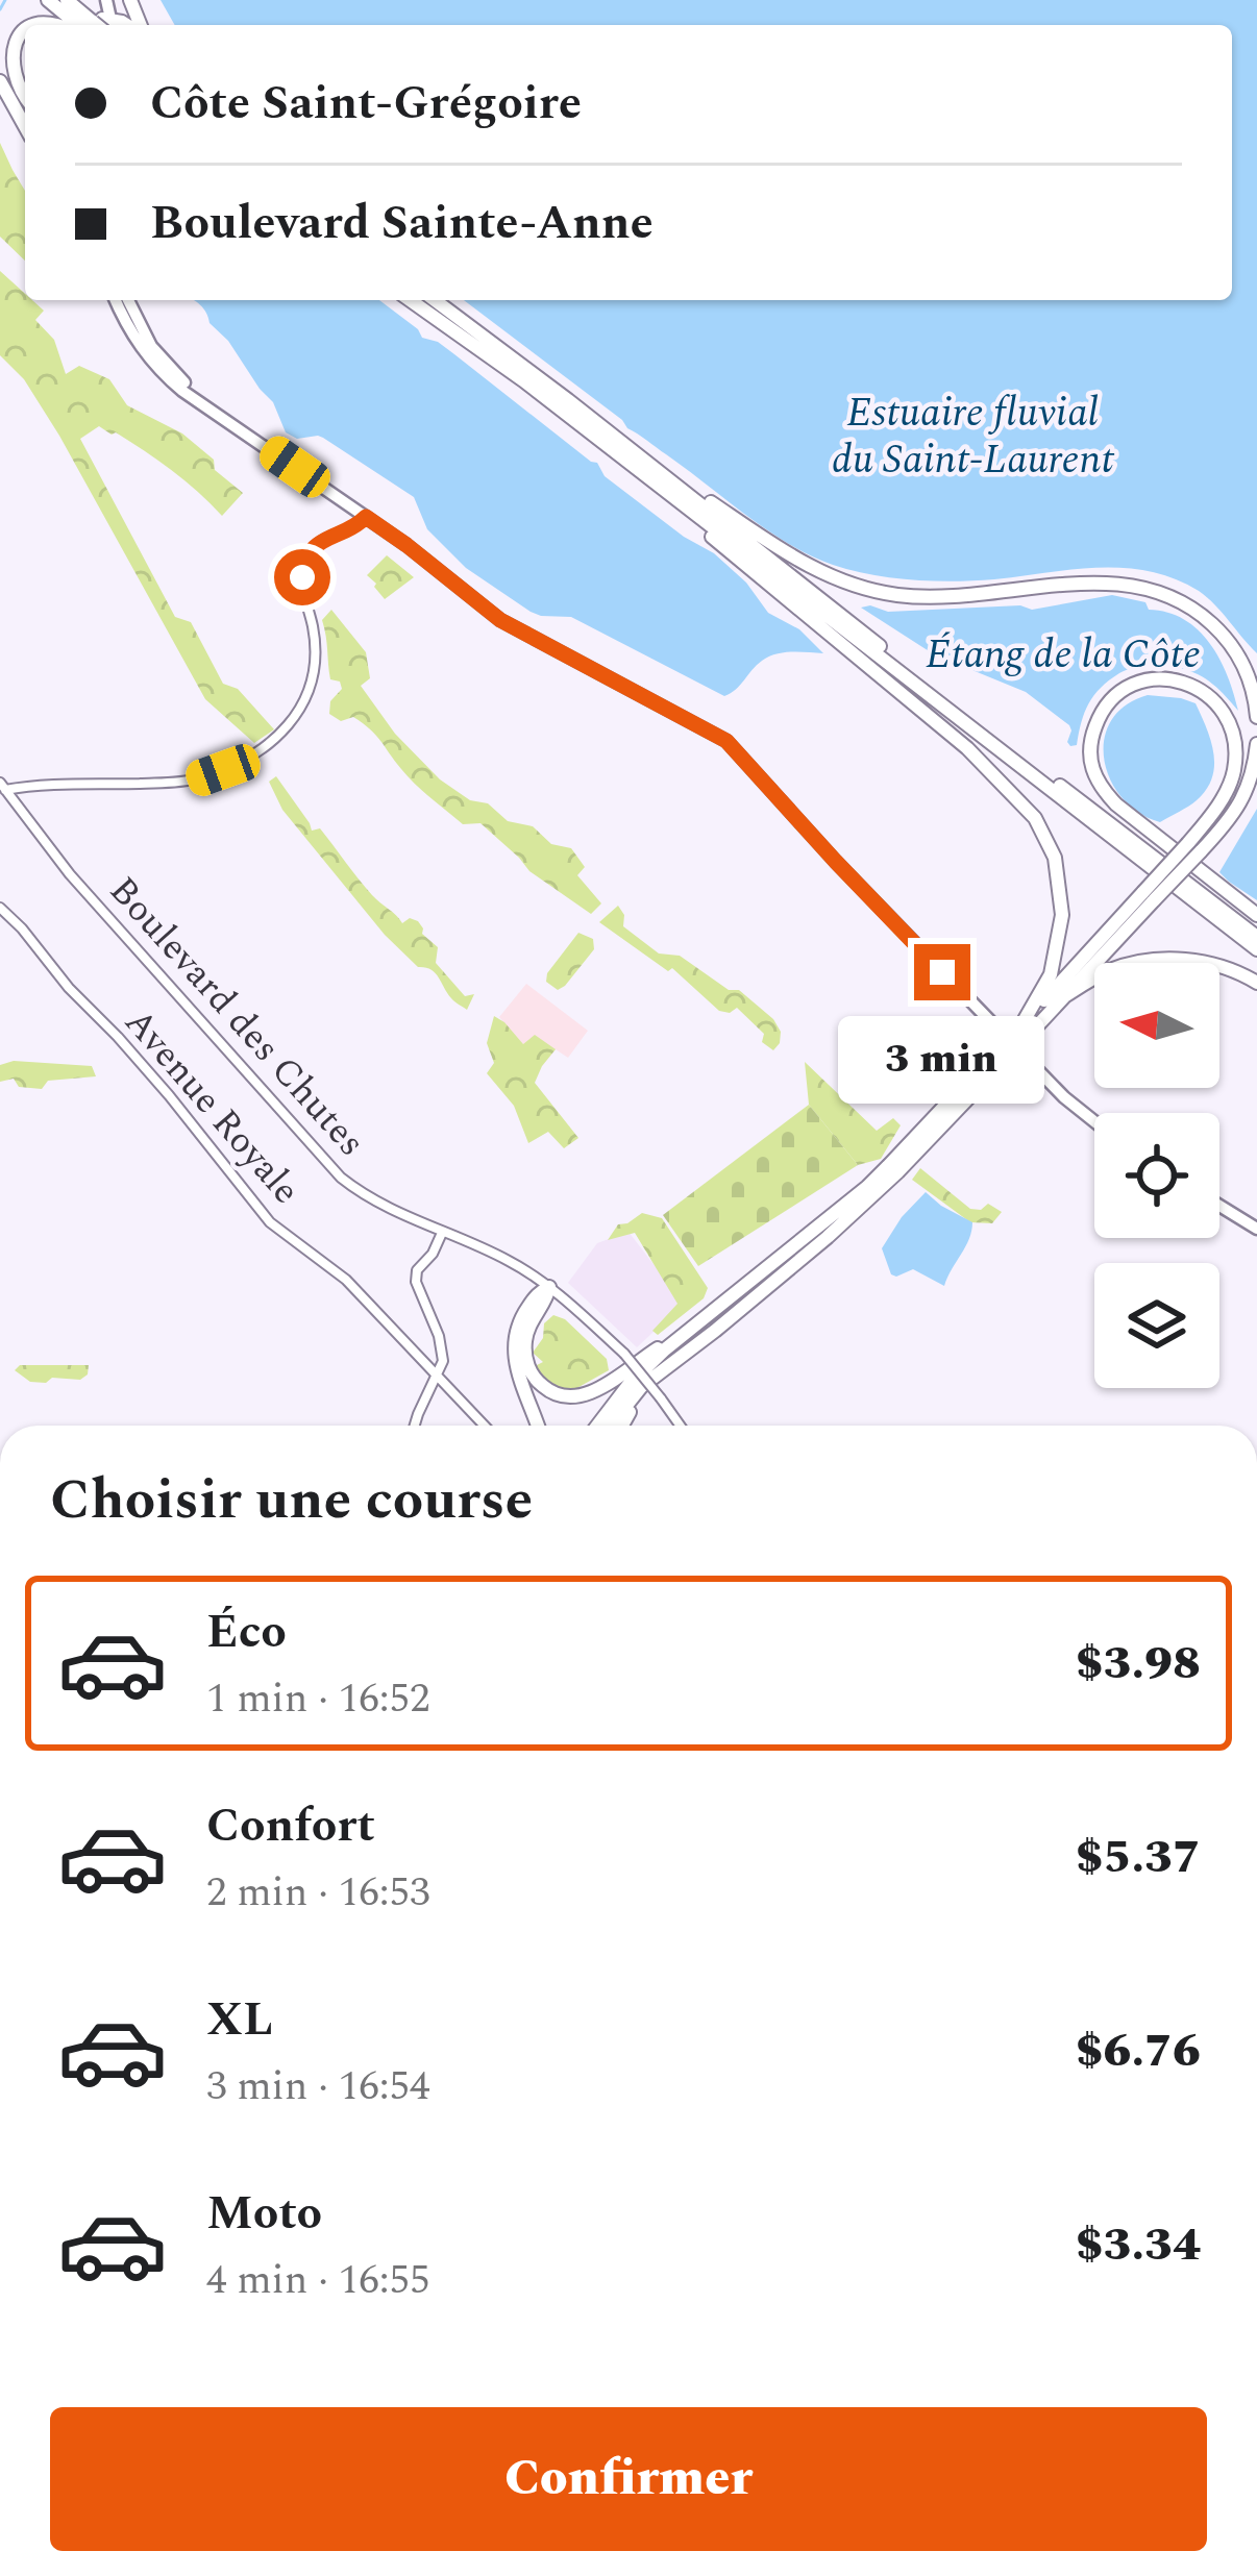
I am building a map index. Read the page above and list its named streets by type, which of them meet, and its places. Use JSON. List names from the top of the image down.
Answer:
{
  "streets": {
    "street": ["Boulevard des Chutes", "Avenue Royale"]
  },
  "water": ["Estuaire fluvial du Saint-Laurent", "Étang de la Côte"],
  "north": "left",
  "page": {
    "banner": ["Côte Saint-Grégoire", "Boulevard Sainte-Anne"],
    "bubble": "3 min",
    "heading": "Choisir une course",
    "list": [
      {
        "name": "Éco",
        "note": "1 min · 16:52",
        "value": "$3.98"
      },
      {
        "name": "Confort",
        "note": "2 min · 16:53",
        "value": "$5.37"
      },
      {
        "name": "XL",
        "note": "3 min · 16:54",
        "value": "$6.76"
      },
      {
        "name": "Moto",
        "note": "4 min · 16:55",
        "value": "$3.34"
      }
    ],
    "buttons": "Confirmer"
  }
}
